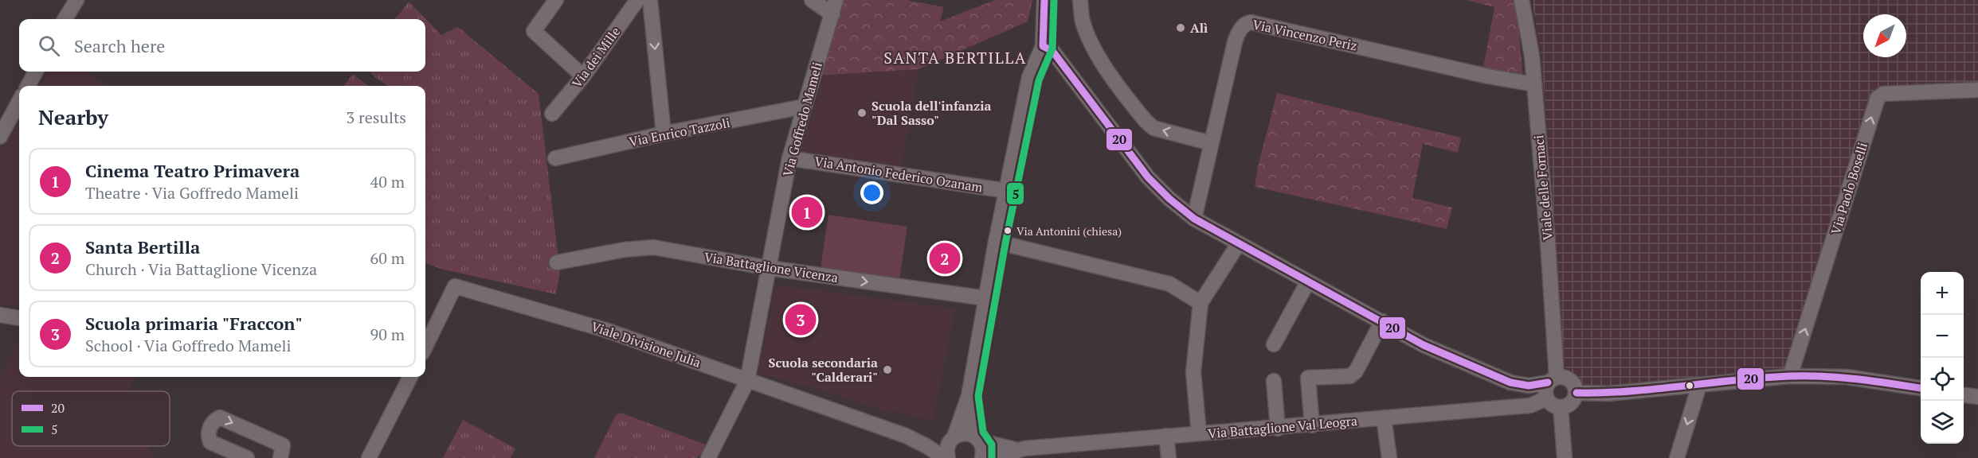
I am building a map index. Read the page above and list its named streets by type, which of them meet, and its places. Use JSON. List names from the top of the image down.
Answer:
{
  "streets": {
    "street": [
      "Via Vincenzo Periz",
      "Via dei Mille",
      "Via Goffredo Mameli",
      "Via Enrico Tazzoli",
      "Via Antonio Federico Ozanam",
      "Viale delle Fornaci",
      "Via Paolo Boselli",
      "Via Battaglione Vicenza",
      "Viale Divisione Julia",
      "Via Battaglione Val Leogra"
    ]
  },
  "crossings": [
    ["Via Vincenzo Periz", "Viale delle Fornaci"],
    ["Via Goffredo Mameli", "Via Enrico Tazzoli"],
    ["Via Goffredo Mameli", "Via Antonio Federico Ozanam"],
    ["Via Goffredo Mameli", "Via Battaglione Vicenza"],
    ["Via Goffredo Mameli", "Viale Divisione Julia"],
    ["Viale delle Fornaci", "Via Battaglione Val Leogra"],
    ["Viale Divisione Julia", "Via Battaglione Val Leogra"]
  ],
  "one_way": ["Via Paolo Boselli", "Via Battaglione Vicenza"],
  "districts": ["SANTA BERTILLA"],
  "places": [
    "Alì",
    "Scuola dell'infanzia \"Dal Sasso\"",
    "Via Antonini (chiesa)",
    "Scuola secondaria \"Calderari\""
  ],
  "lines": ["transit line 20", "transit line 5"],
  "legend": ["20", "5"],
  "north": "bottom left",
  "page": {
    "search": "Search here",
    "heading": ["Nearby", "3 results"],
    "list": [
      {
        "mark": "1",
        "name": "Cinema Teatro Primavera",
        "note": "Theatre · Via Goffredo Mameli",
        "value": "40 m"
      },
      {
        "mark": "2",
        "name": "Santa Bertilla",
        "note": "Church · Via Battaglione Vicenza",
        "value": "60 m"
      },
      {
        "mark": "3",
        "name": "Scuola primaria \"Fraccon\"",
        "note": "School · Via Goffredo Mameli",
        "value": "90 m"
      }
    ],
    "pins": ["1", "2", "3"],
    "map_buttons": ["+", "−"]
  }
}
